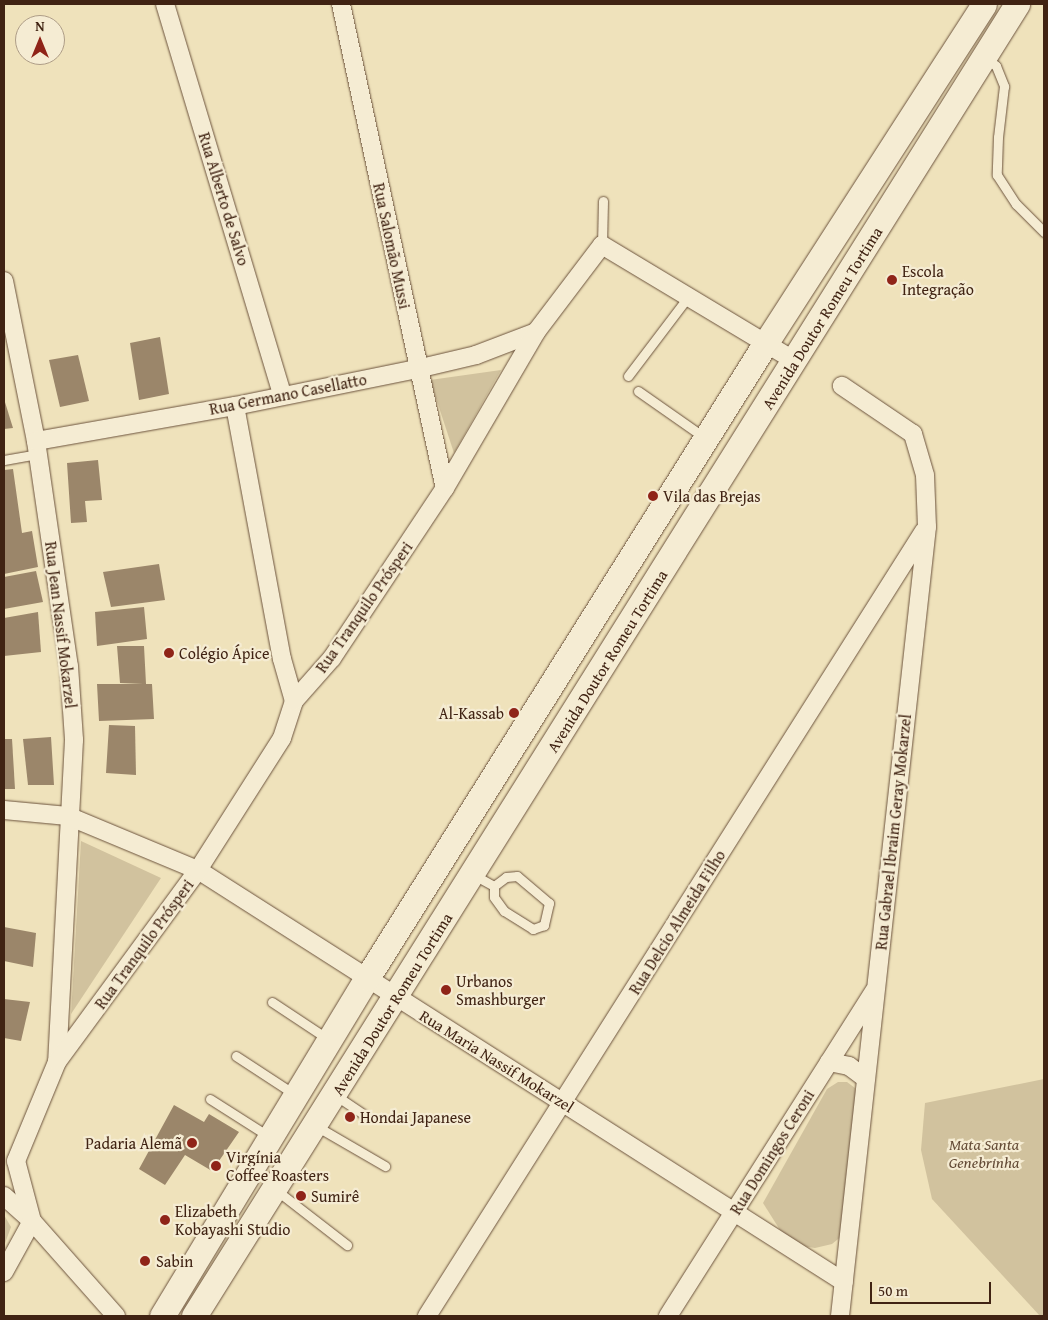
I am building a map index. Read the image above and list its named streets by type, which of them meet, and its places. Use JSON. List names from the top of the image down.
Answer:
{
  "streets": {
    "main road": ["Avenida Doutor Romeu Tortima"],
    "street": [
      "Rua Alberto de Salvo",
      "Rua Salomão Mussi",
      "Rua Germano Casellatto",
      "Rua Tranquilo Prósperi",
      "Rua Jean Nassif Mokarzel",
      "Rua Gabrael Ibraim Geray Mokarzel",
      "Rua Delcio Almeida Filho",
      "Rua Maria Nassif Mokarzel",
      "Rua Domingos Ceroni"
    ]
  },
  "crossings": [
    ["Rua Alberto de Salvo", "Rua Germano Casellatto"],
    ["Rua Salomão Mussi", "Rua Germano Casellatto"],
    ["Rua Salomão Mussi", "Rua Tranquilo Prósperi"],
    ["Avenida Doutor Romeu Tortima", "Rua Maria Nassif Mokarzel"],
    ["Rua Germano Casellatto", "Rua Tranquilo Prósperi"],
    ["Rua Germano Casellatto", "Rua Jean Nassif Mokarzel"],
    ["Rua Tranquilo Prósperi", "Rua Jean Nassif Mokarzel"],
    ["Rua Tranquilo Prósperi", "Rua Maria Nassif Mokarzel"],
    ["Rua Jean Nassif Mokarzel", "Rua Maria Nassif Mokarzel"],
    ["Rua Gabrael Ibraim Geray Mokarzel", "Rua Delcio Almeida Filho"],
    ["Rua Gabrael Ibraim Geray Mokarzel", "Rua Maria Nassif Mokarzel"],
    ["Rua Gabrael Ibraim Geray Mokarzel", "Rua Domingos Ceroni"],
    ["Rua Delcio Almeida Filho", "Rua Maria Nassif Mokarzel"],
    ["Rua Maria Nassif Mokarzel", "Rua Domingos Ceroni"]
  ],
  "parks": ["Mata Santa Genebrinha"],
  "places": [
    "Escola Integração",
    "Vila das Brejas",
    "Colégio Ápice",
    "Al-Kassab",
    "Urbanos Smashburger",
    "Hondai Japanese",
    "Padaria Alemã",
    "Virgínia Coffee Roasters",
    "Sumirê",
    "Elizabeth Kobayashi Studio",
    "Sabin"
  ],
  "scale_bar": "50 m",
  "north": "top"
}
